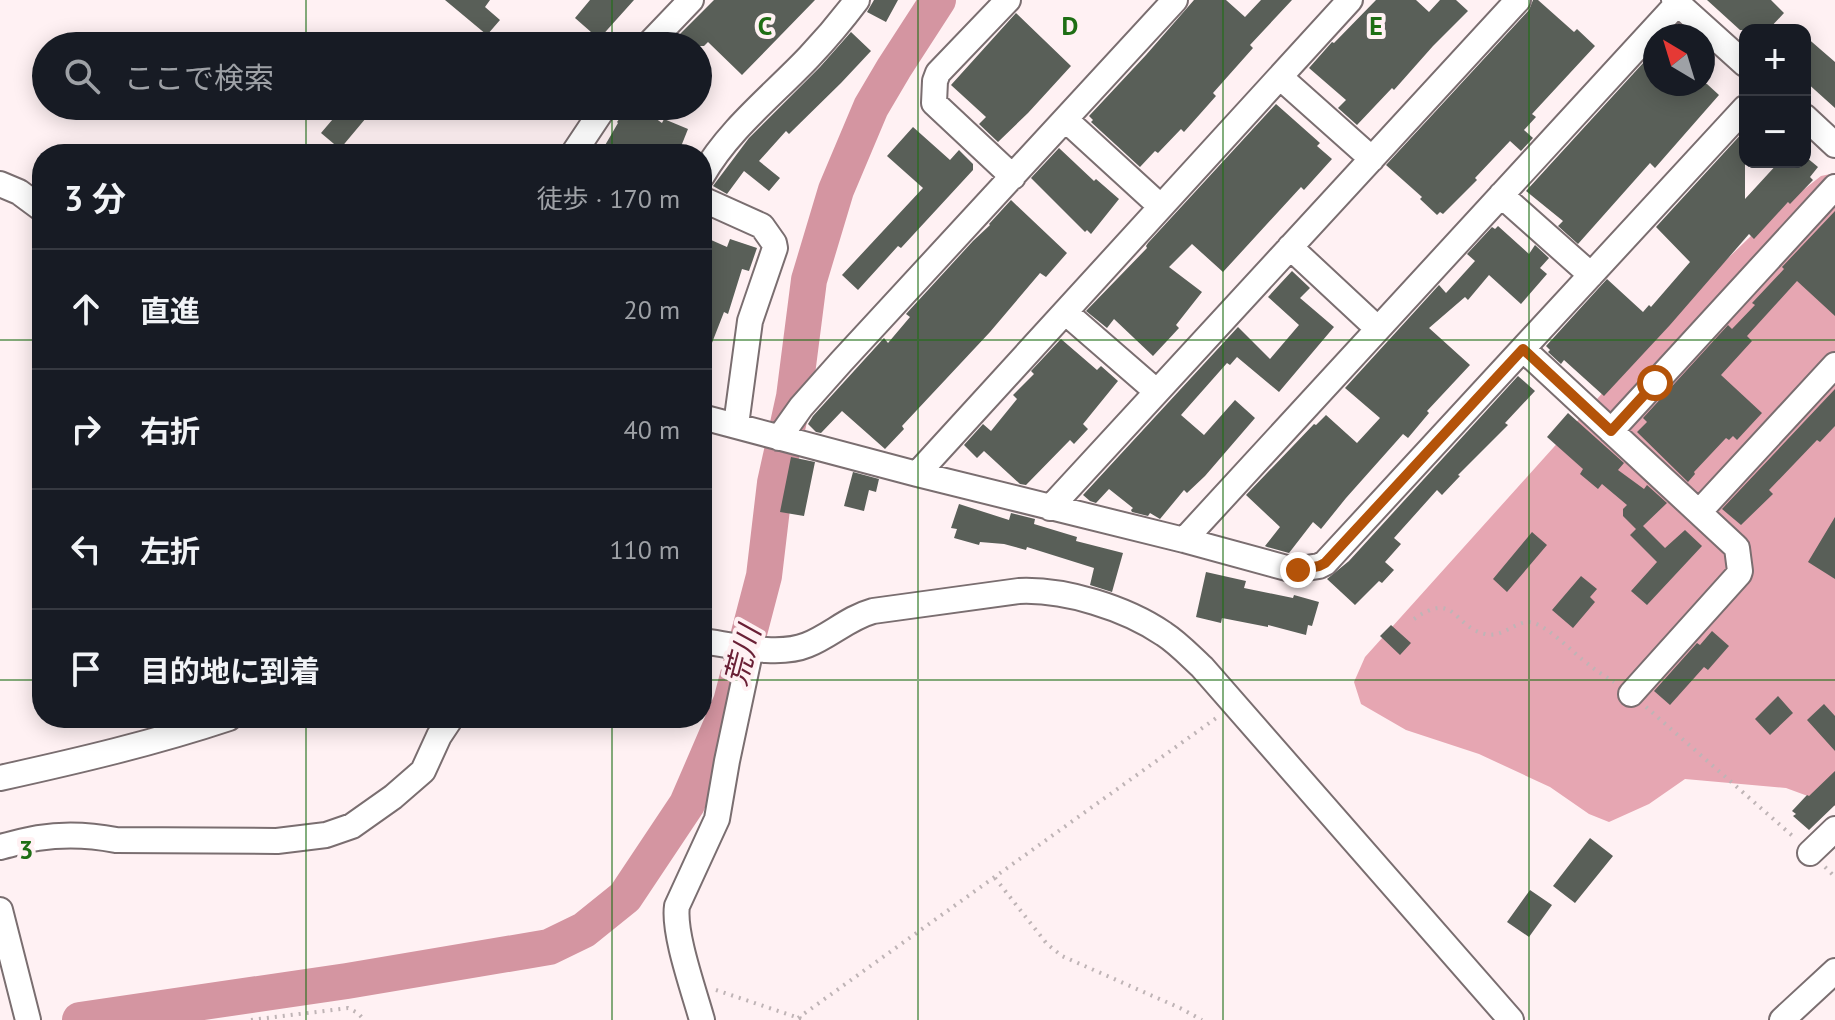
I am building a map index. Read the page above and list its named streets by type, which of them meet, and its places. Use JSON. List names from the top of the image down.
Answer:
{
  "water": ["荒川"],
  "north": "top left",
  "page": {
    "map_buttons": ["+", "−"],
    "search": "ここで検索",
    "heading": ["3 分", "徒歩 · 170 m"],
    "list": [
      ["直進", "20 m"],
      ["右折", "40 m"],
      ["左折", "110 m"],
      "目的地に到着"
    ]
  },
  "grid": {
    "columns": ["C", "D", "E"],
    "rows": ["3"]
  }
}
